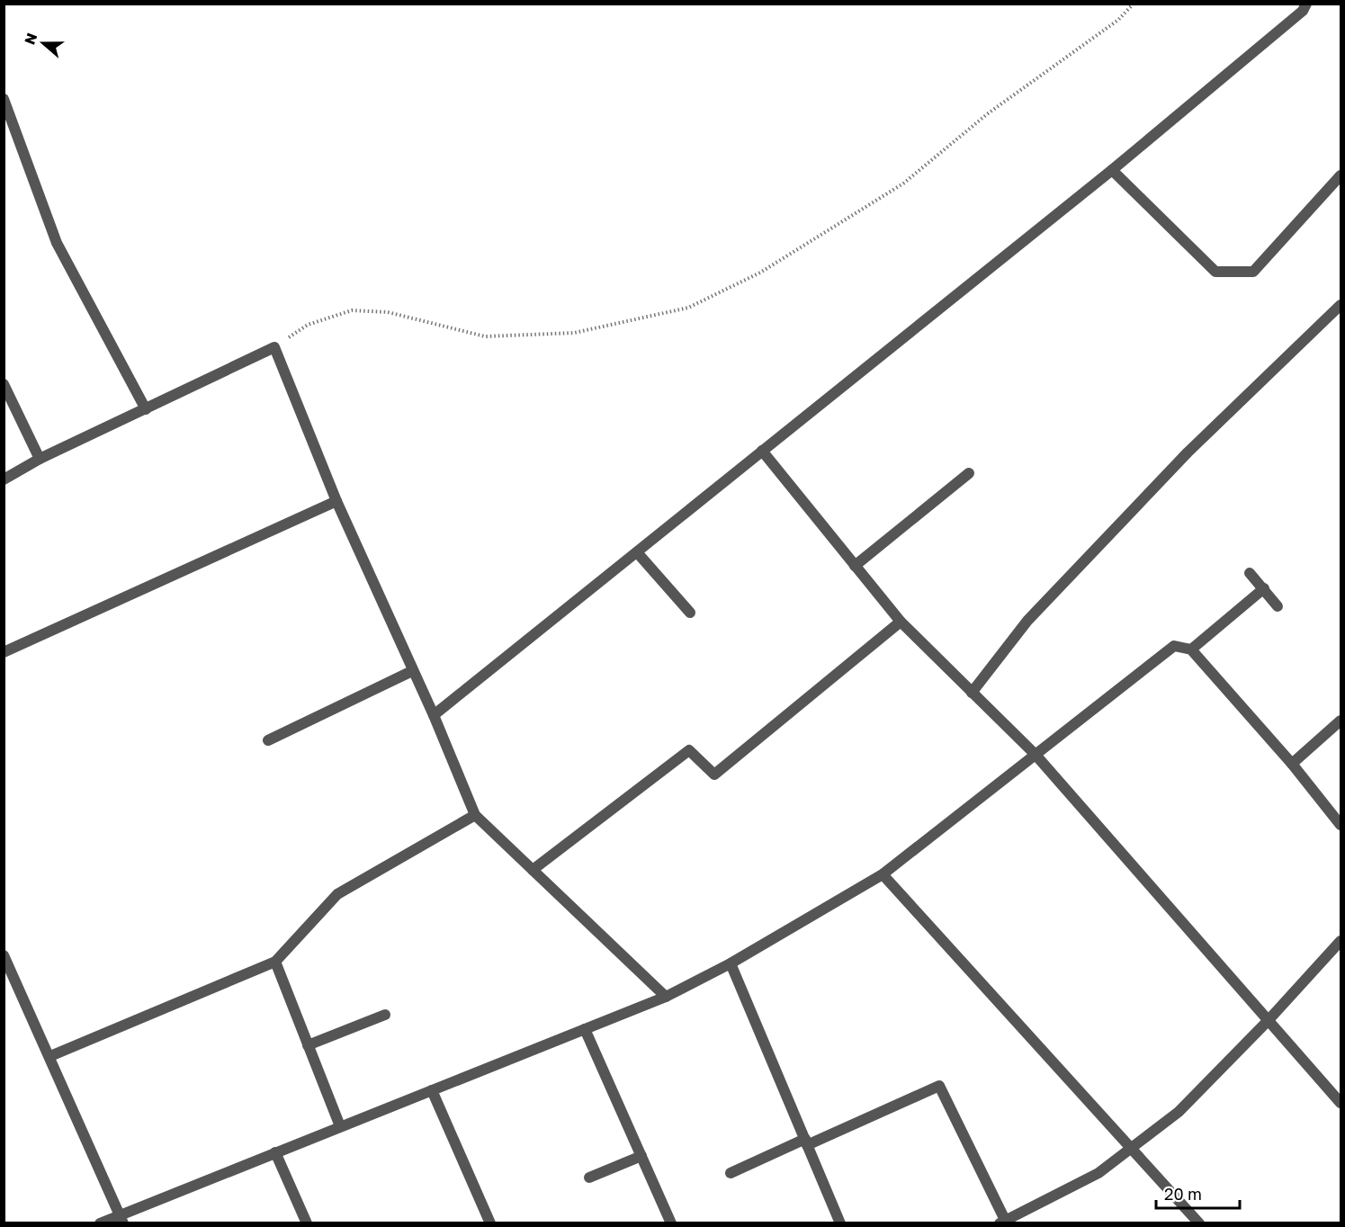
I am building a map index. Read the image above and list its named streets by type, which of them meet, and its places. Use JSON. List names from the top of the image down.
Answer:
{
  "scale_bar": "20 m",
  "north": "left"
}
